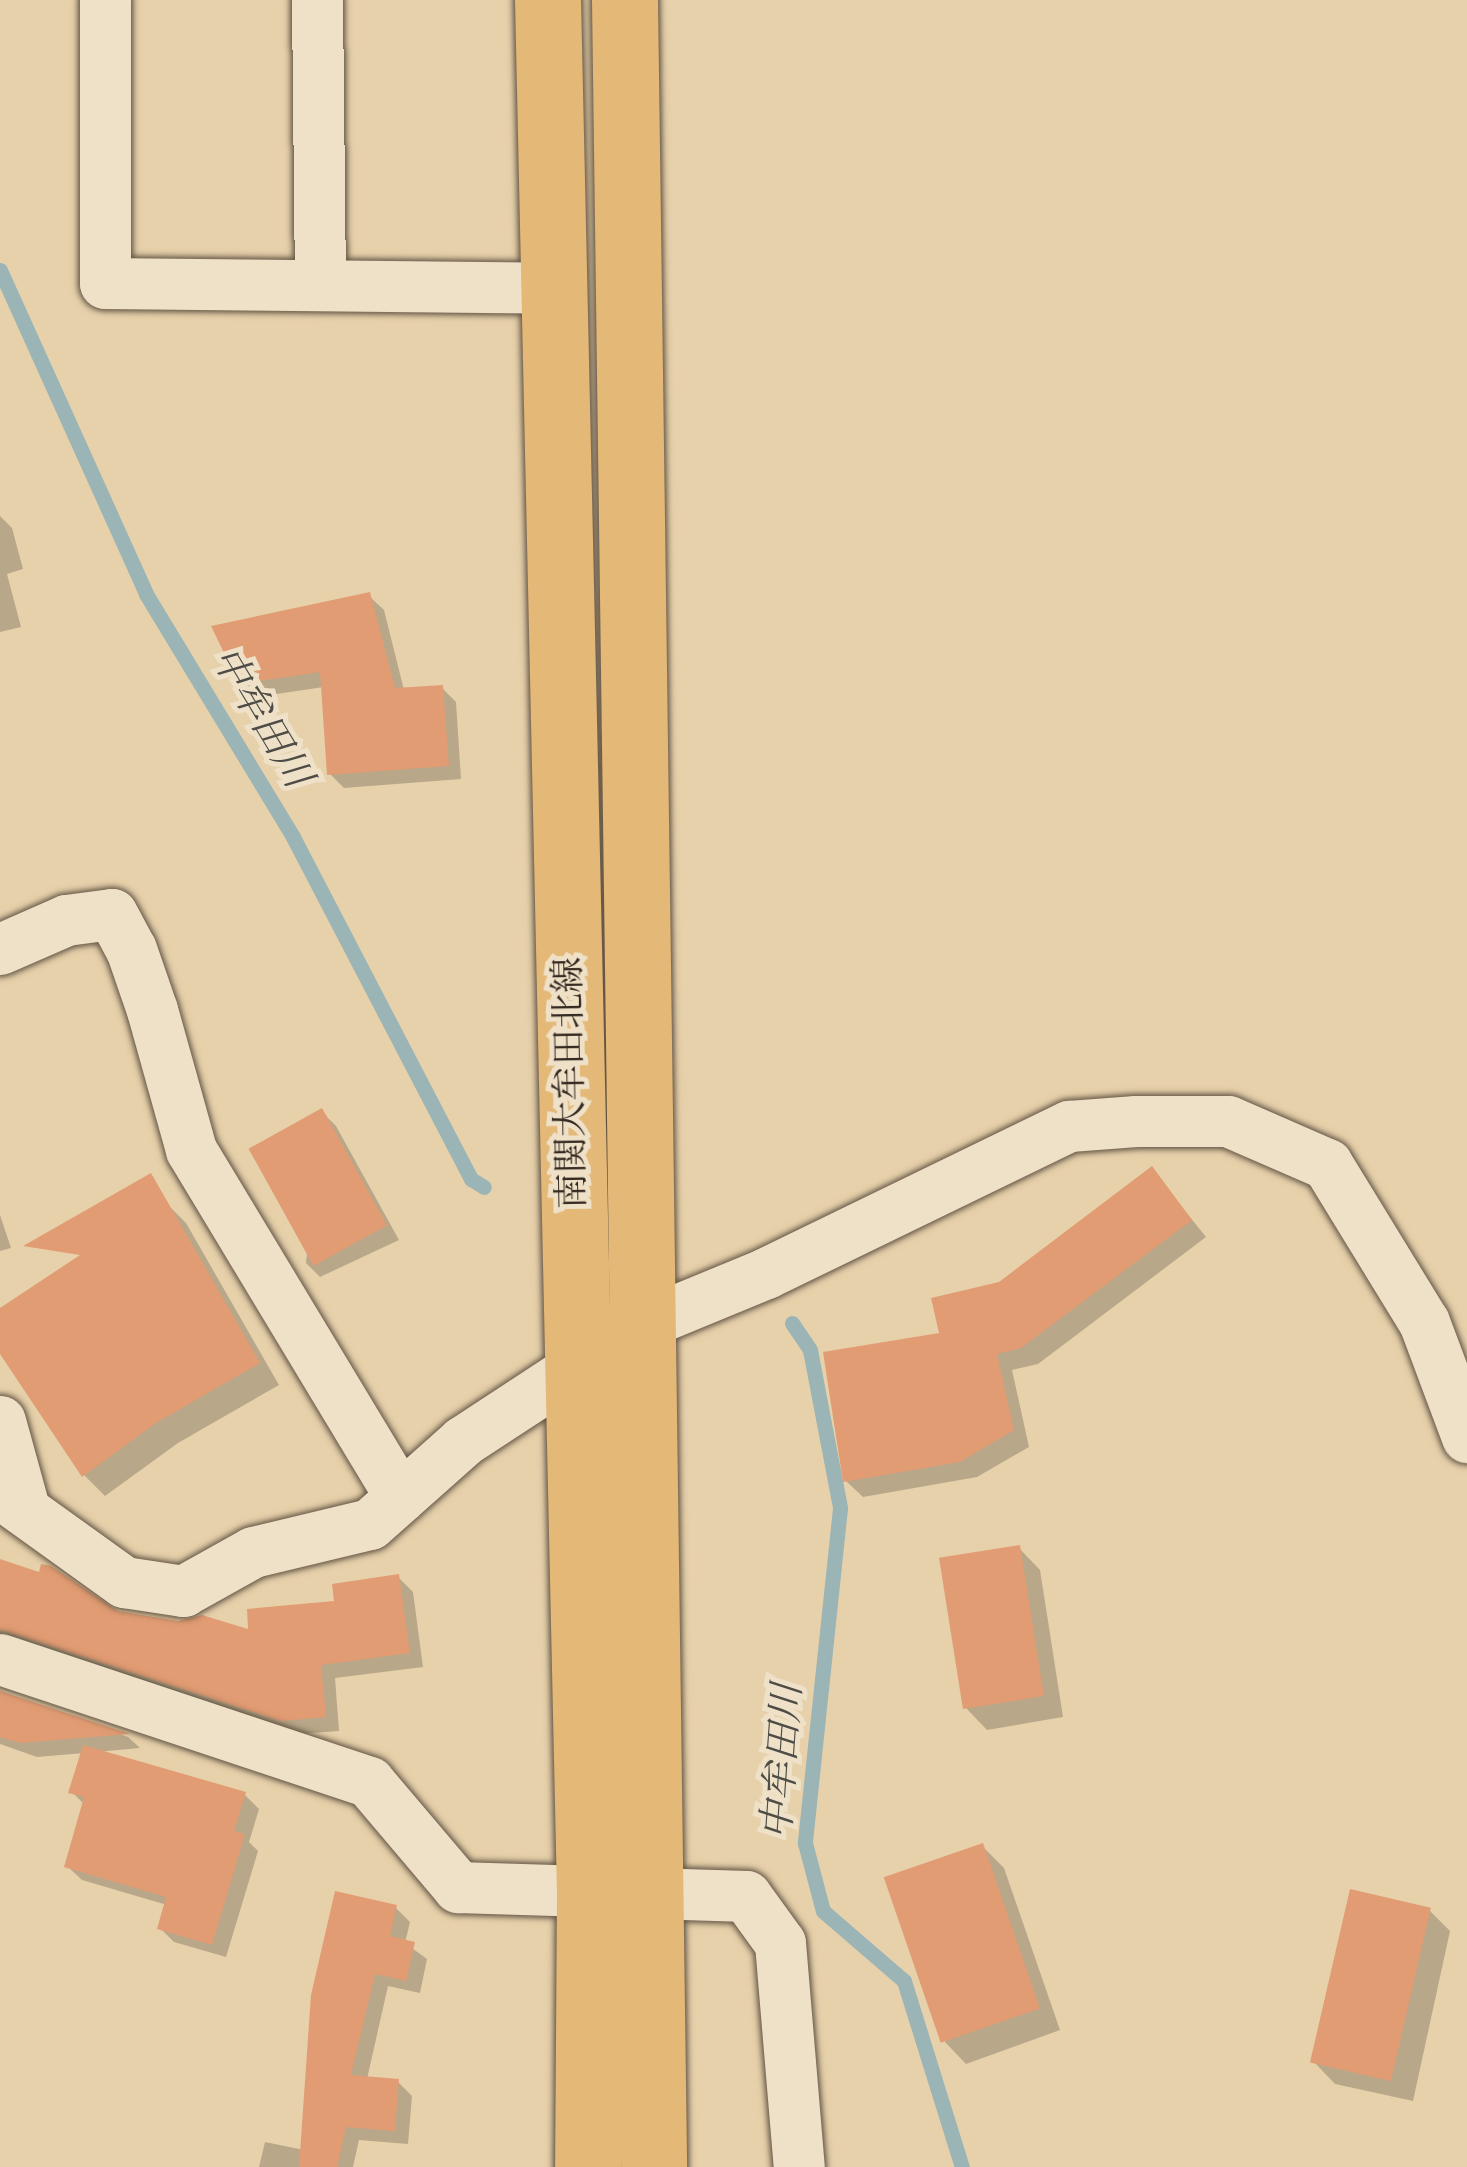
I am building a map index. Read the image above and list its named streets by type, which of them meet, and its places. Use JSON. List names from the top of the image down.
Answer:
{
  "streets": {
    "main road": ["南関大牟田北線"]
  },
  "water": ["中牟田川"]
}
